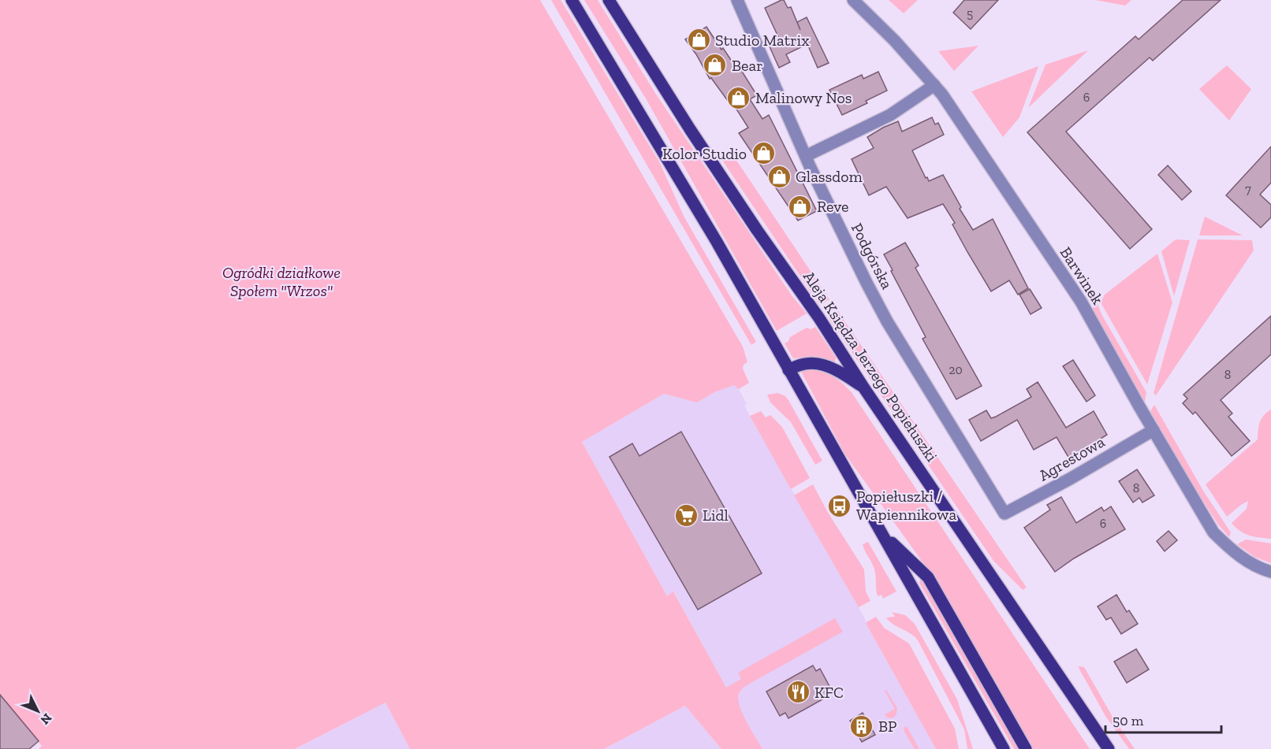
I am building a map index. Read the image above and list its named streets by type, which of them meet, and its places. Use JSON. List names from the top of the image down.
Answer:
{
  "streets": {
    "main road": ["Aleja Księdza Jerzego Popiełuszki"],
    "street": ["Podgórska", "Barwinek", "Agrestowa"]
  },
  "crossings": [
    ["Podgórska", "Agrestowa"],
    ["Barwinek", "Agrestowa"]
  ],
  "parks": ["Ogródki działkowe Społem \"Wrzos\""],
  "places": {
    "shop": [
      "Studio Matrix",
      "Bear",
      "Malinowy Nos",
      "Kolor Studio",
      "Glassdom",
      "Reve"
    ],
    "bus stop": ["Popiełuszki / Wapiennikowa"],
    "supermarket": ["Lidl"],
    "restaurant": ["KFC"],
    "building": ["BP"]
  },
  "house_numbers": [
    "5",
    "6",
    "7",
    "20",
    "8",
    "8",
    "6"
  ],
  "scale_bar": "50 m",
  "north": "bottom right"
}
